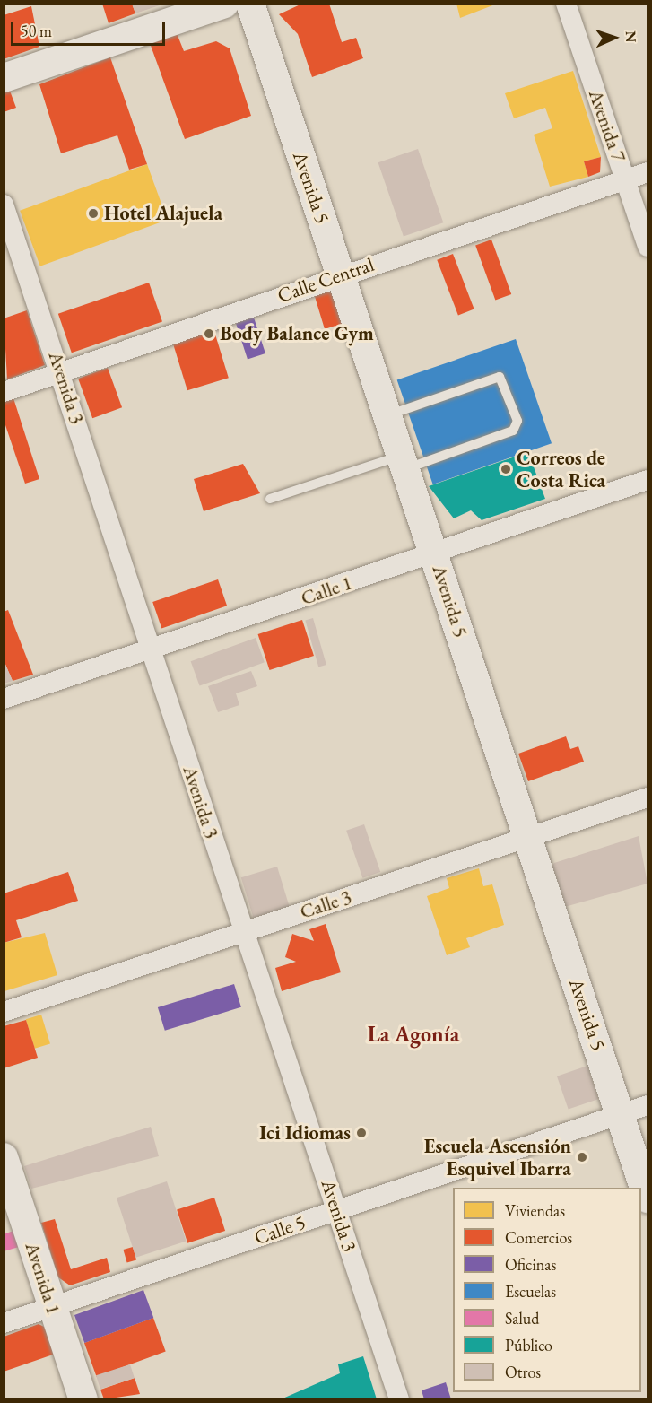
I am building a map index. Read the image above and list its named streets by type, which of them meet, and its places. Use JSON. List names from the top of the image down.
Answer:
{
  "streets": {
    "street": [
      "Avenida 7",
      "Avenida 5",
      "Calle Central",
      "Avenida 3",
      "Calle 1",
      "Calle 3",
      "Calle 5",
      "Avenida 1"
    ]
  },
  "crossings": [
    ["Avenida 7", "Calle Central"],
    ["Avenida 5", "Calle Central"],
    ["Avenida 5", "Calle 1"],
    ["Avenida 5", "Calle 3"],
    ["Avenida 5", "Calle 5"],
    ["Calle Central", "Avenida 3"],
    ["Avenida 3", "Calle 1"],
    ["Avenida 3", "Calle 3"],
    ["Avenida 3", "Calle 5"],
    ["Calle 5", "Avenida 1"]
  ],
  "districts": ["La Agonía"],
  "places": [
    "Hotel Alajuela",
    "Body Balance Gym",
    "Correos de Costa Rica",
    "Ici Idiomas",
    "Escuela Ascensión Esquivel Ibarra"
  ],
  "legend": [
    "Viviendas",
    "Comercios",
    "Oficinas",
    "Escuelas",
    "Salud",
    "Público",
    "Otros"
  ],
  "scale_bar": "50 m",
  "north": "right"
}
